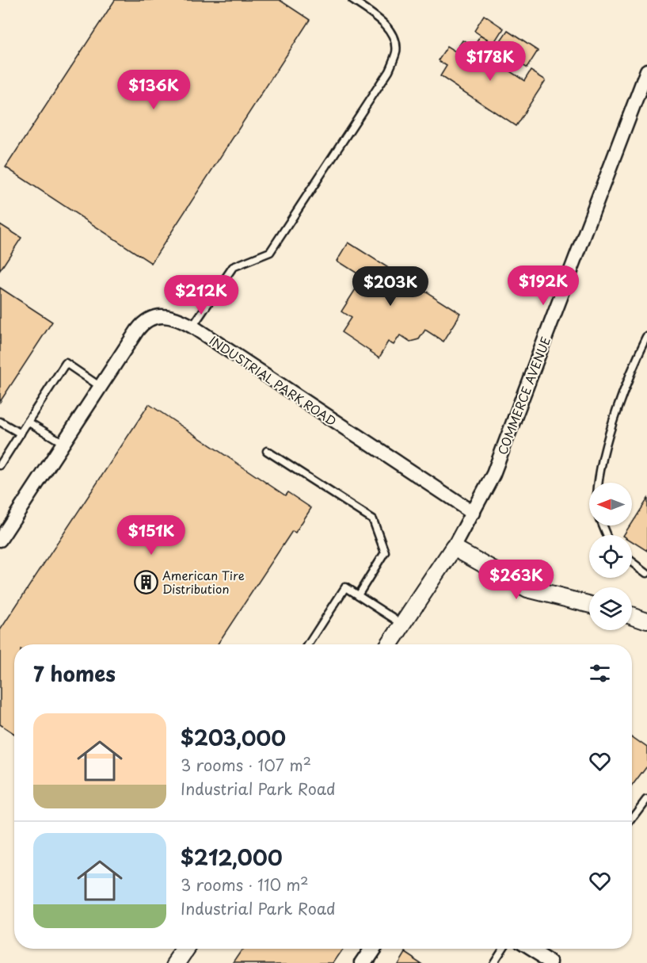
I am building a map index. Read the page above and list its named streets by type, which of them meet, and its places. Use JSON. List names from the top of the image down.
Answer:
{
  "streets": {
    "street": ["INDUSTRIAL PARK ROAD", "COMMERCE AVENUE"]
  },
  "crossings": [
    ["INDUSTRIAL PARK ROAD", "COMMERCE AVENUE"]
  ],
  "places": {
    "building": ["American Tire Distribution"]
  },
  "north": "left",
  "page": {
    "price": [
      "$178K",
      "$136K",
      "$192K",
      "$203K",
      "$212K",
      "$151K",
      "$263K"
    ],
    "heading": "7 homes",
    "list": [
      {
        "name": "$203,000",
        "note": "3 rooms · 107 m² · Industrial Park Road"
      },
      {
        "name": "$212,000",
        "note": "3 rooms · 110 m² · Industrial Park Road"
      }
    ]
  }
}
